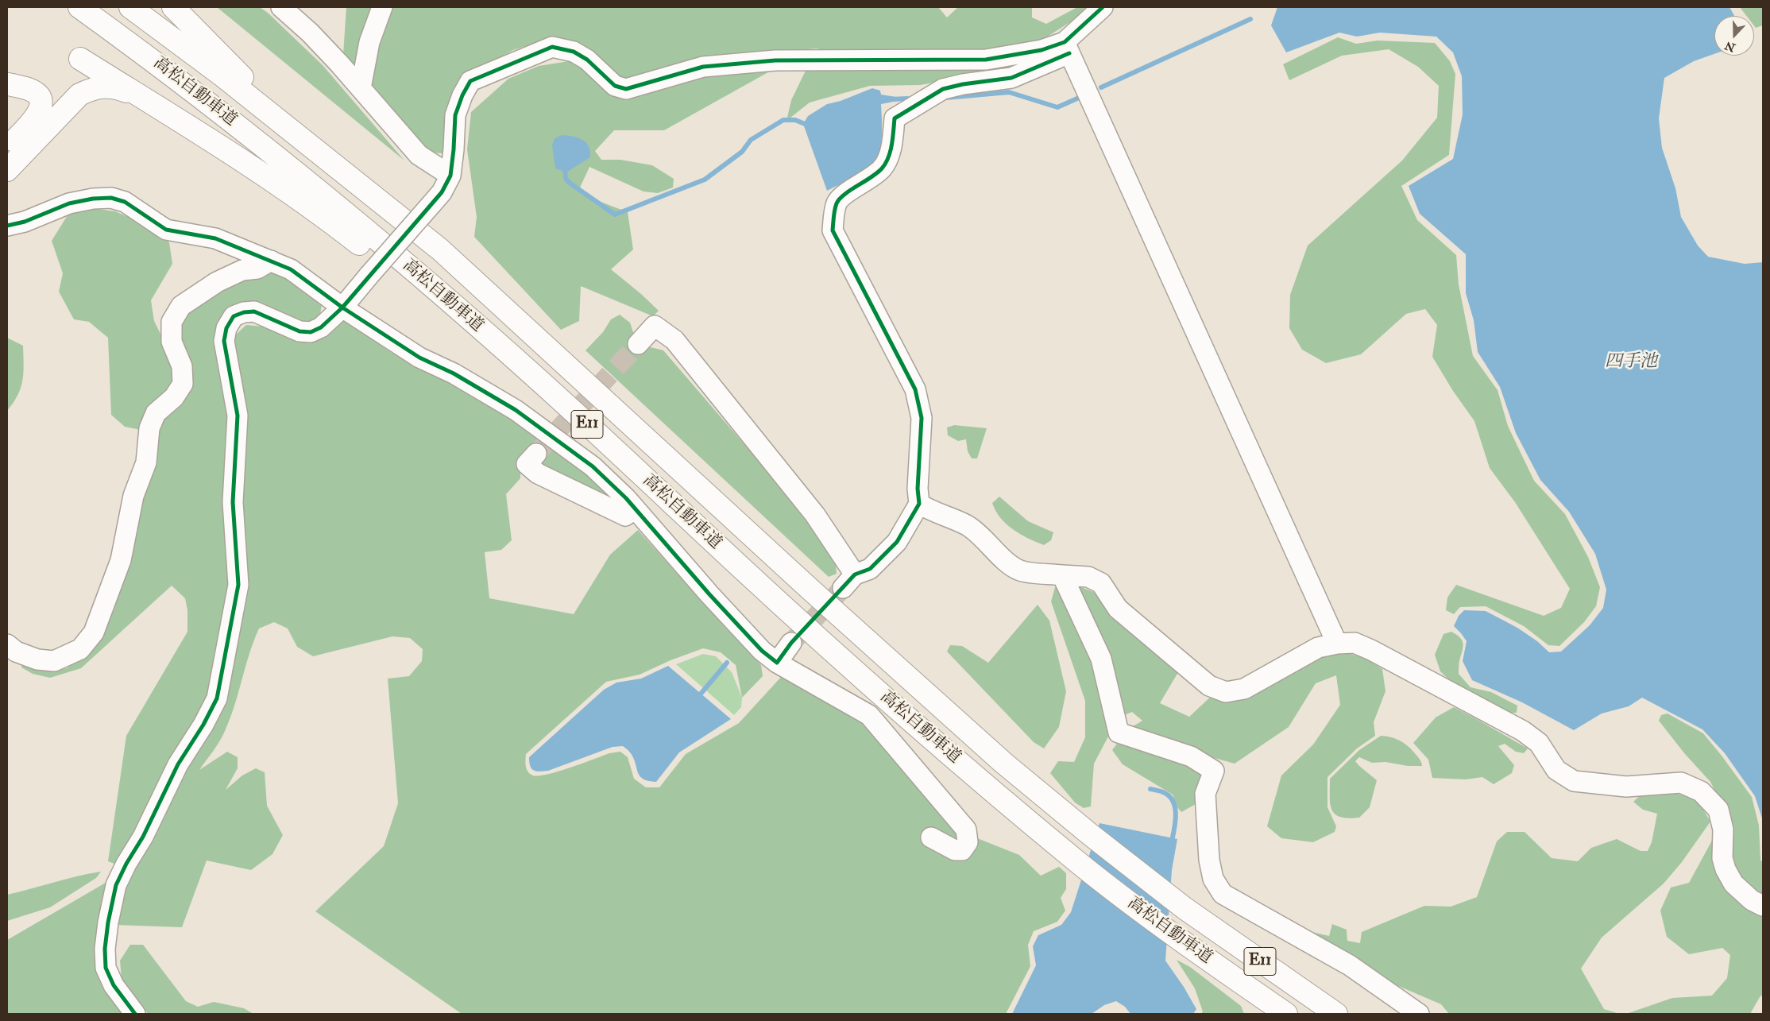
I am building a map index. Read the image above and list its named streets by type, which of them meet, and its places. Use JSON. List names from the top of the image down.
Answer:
{
  "streets": {
    "highway": ["高松自動車道", "E11"]
  },
  "water": ["四手池"],
  "north": "bottom"
}
